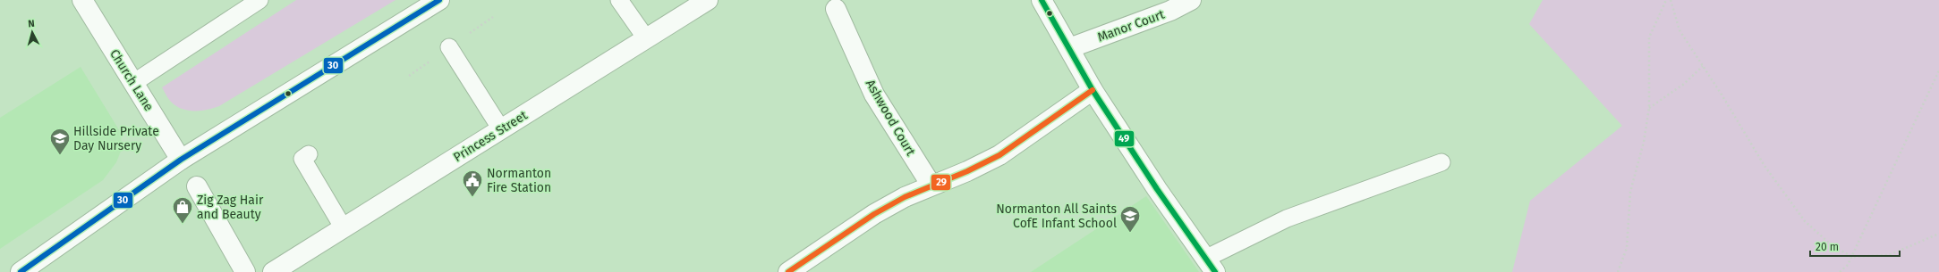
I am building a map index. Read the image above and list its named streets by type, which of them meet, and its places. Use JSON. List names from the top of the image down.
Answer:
{
  "streets": {
    "street": [
      "Manor Court",
      "Church Lane",
      "Ashwood Court",
      "Princess Street"
    ]
  },
  "places": {
    "school or university": ["Hillside Private Day Nursery", "Normanton All Saints CofE Infant School"],
    "public building": ["Normanton Fire Station"],
    "shop": ["Zig Zag Hair and Beauty"]
  },
  "lines": ["transit line 49", "transit line 30", "transit line 29"],
  "scale_bar": "20 m",
  "north": "top"
}
